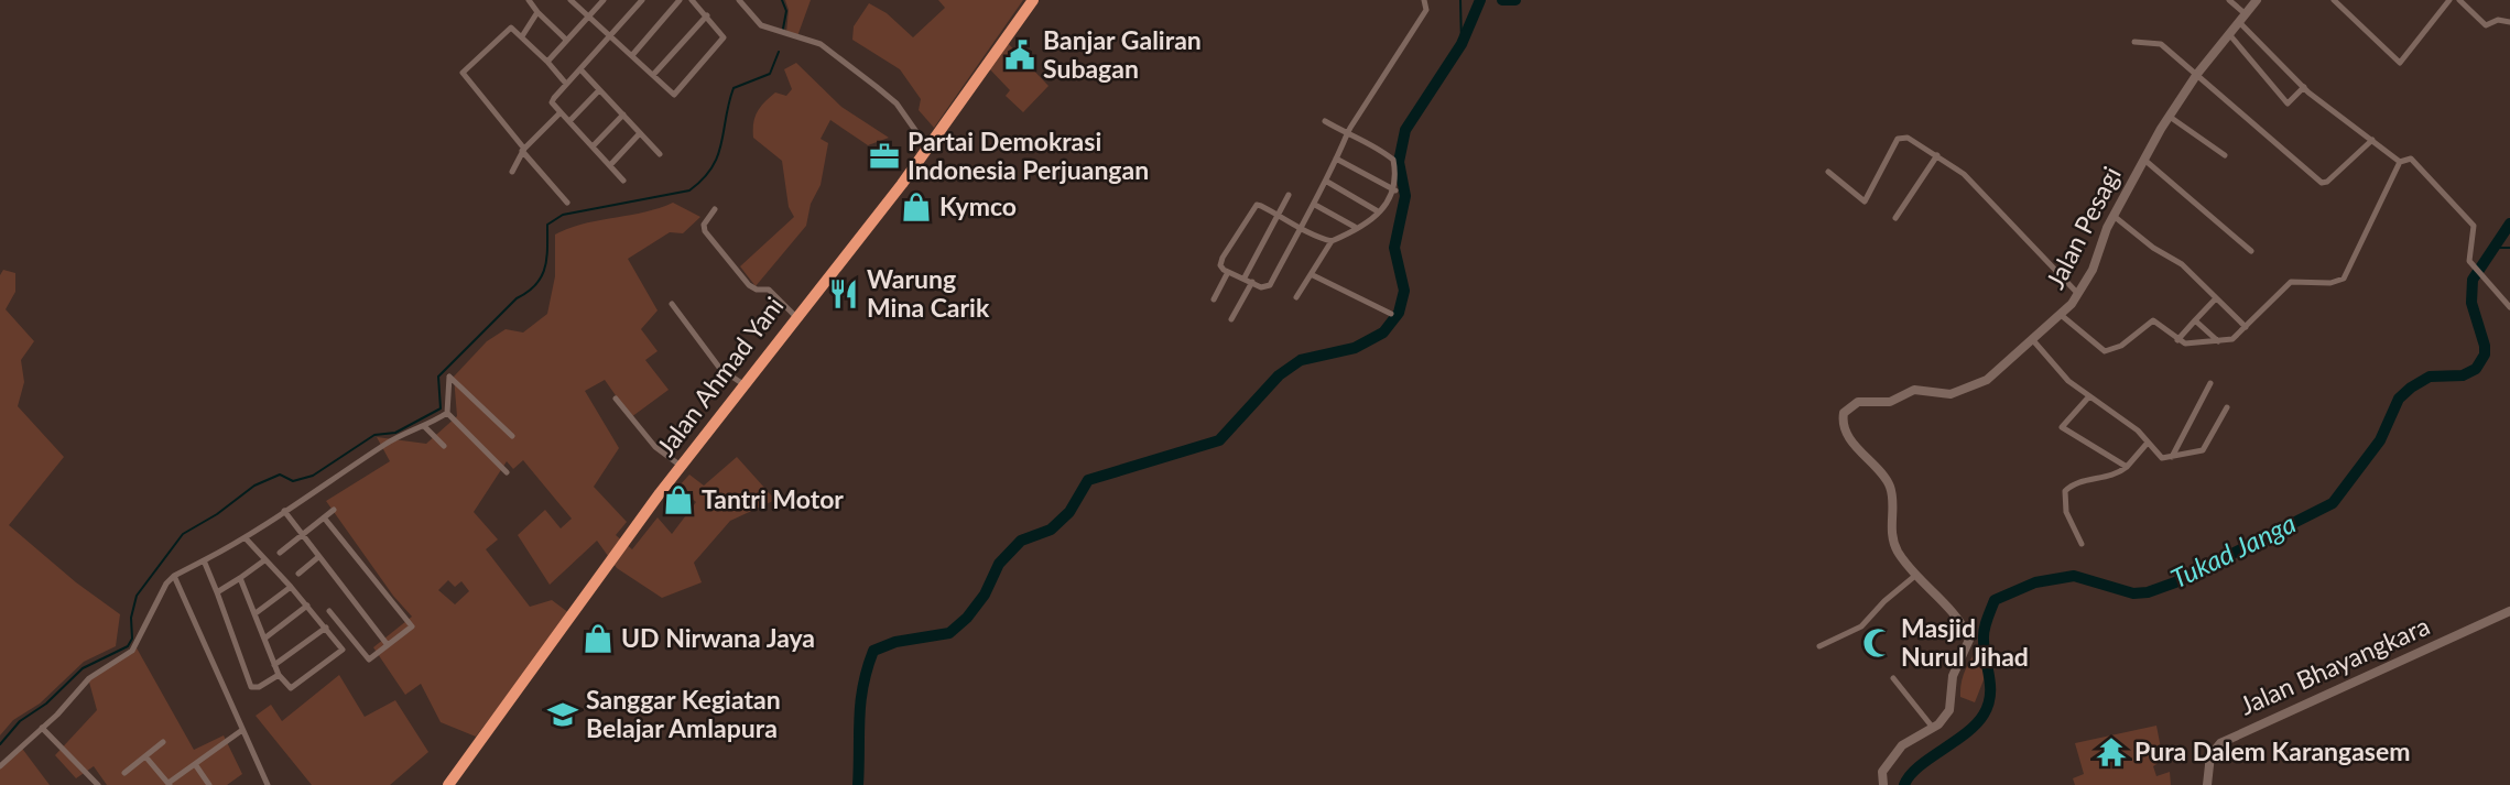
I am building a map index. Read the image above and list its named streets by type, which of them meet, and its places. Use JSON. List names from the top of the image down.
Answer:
{
  "streets": {
    "highway": ["Jalan Ahmad Yani"],
    "street": ["Jalan Pesagi", "Jalan Bhayangkara"]
  },
  "water": ["Tukad Janga"],
  "places": {
    "public building": ["Banjar Galiran Subagan"],
    "office": ["Partai Demokrasi Indonesia Perjuangan"],
    "shop": ["Kymco", "Tantri Motor", "UD Nirwana Jaya"],
    "restaurant": ["Warung Mina Carik"],
    "mosque": ["Masjid Nurul Jihad"],
    "school or university": ["Sanggar Kegiatan Belajar Amlapura"],
    "temple": ["Pura Dalem Karangasem"]
  }
}
